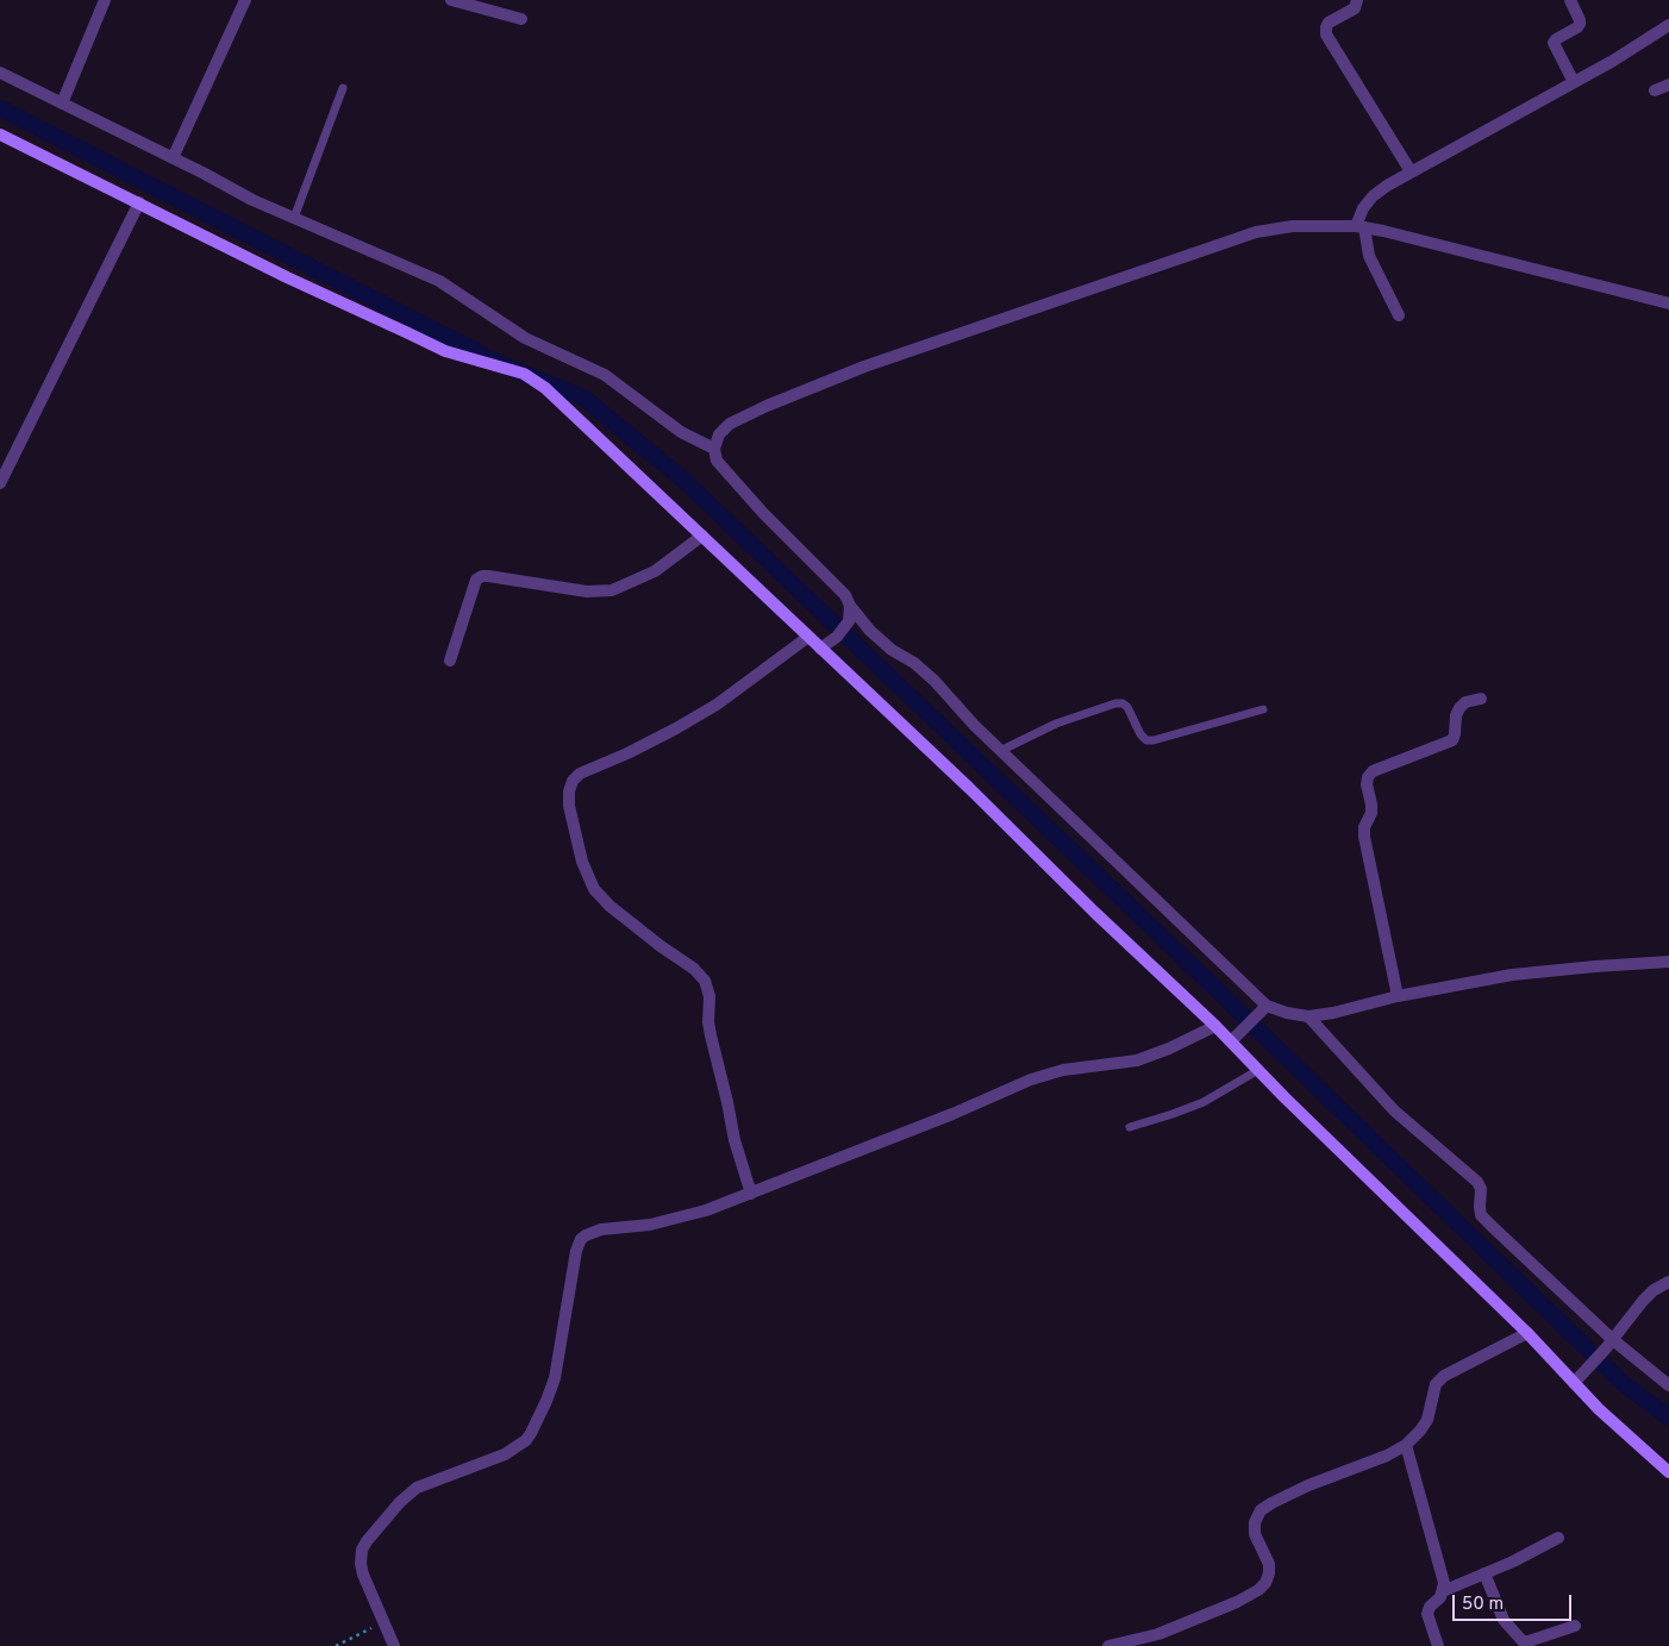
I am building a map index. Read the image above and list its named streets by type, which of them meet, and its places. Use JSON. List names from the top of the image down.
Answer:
{
  "scale_bar": "50 m"
}
